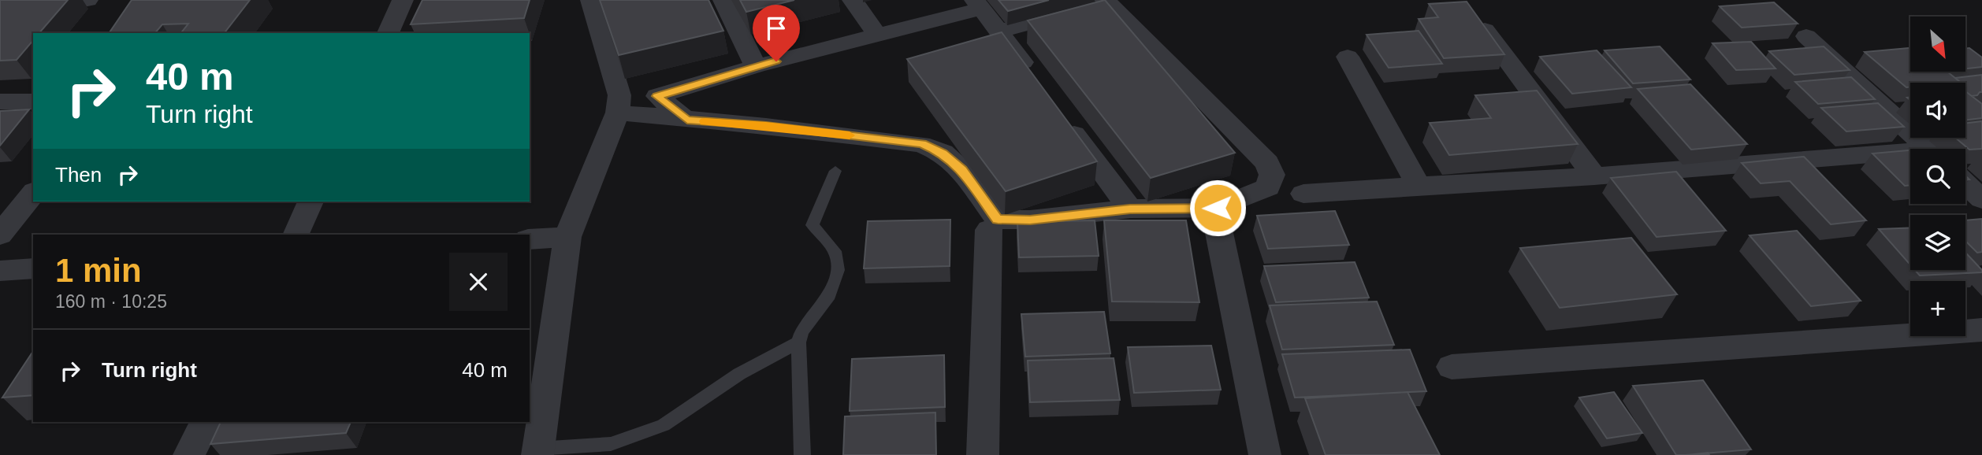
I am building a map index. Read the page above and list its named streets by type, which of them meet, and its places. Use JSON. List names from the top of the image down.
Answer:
{
  "north": "bottom right",
  "page": {
    "map_buttons": "+",
    "turn": ["40 m", "Turn right"],
    "then": "Then",
    "heading": ["1 min", "160 m · 10:25"],
    "list": [
      {
        "name": "Turn right",
        "value": "40 m"
      }
    ]
  }
}
